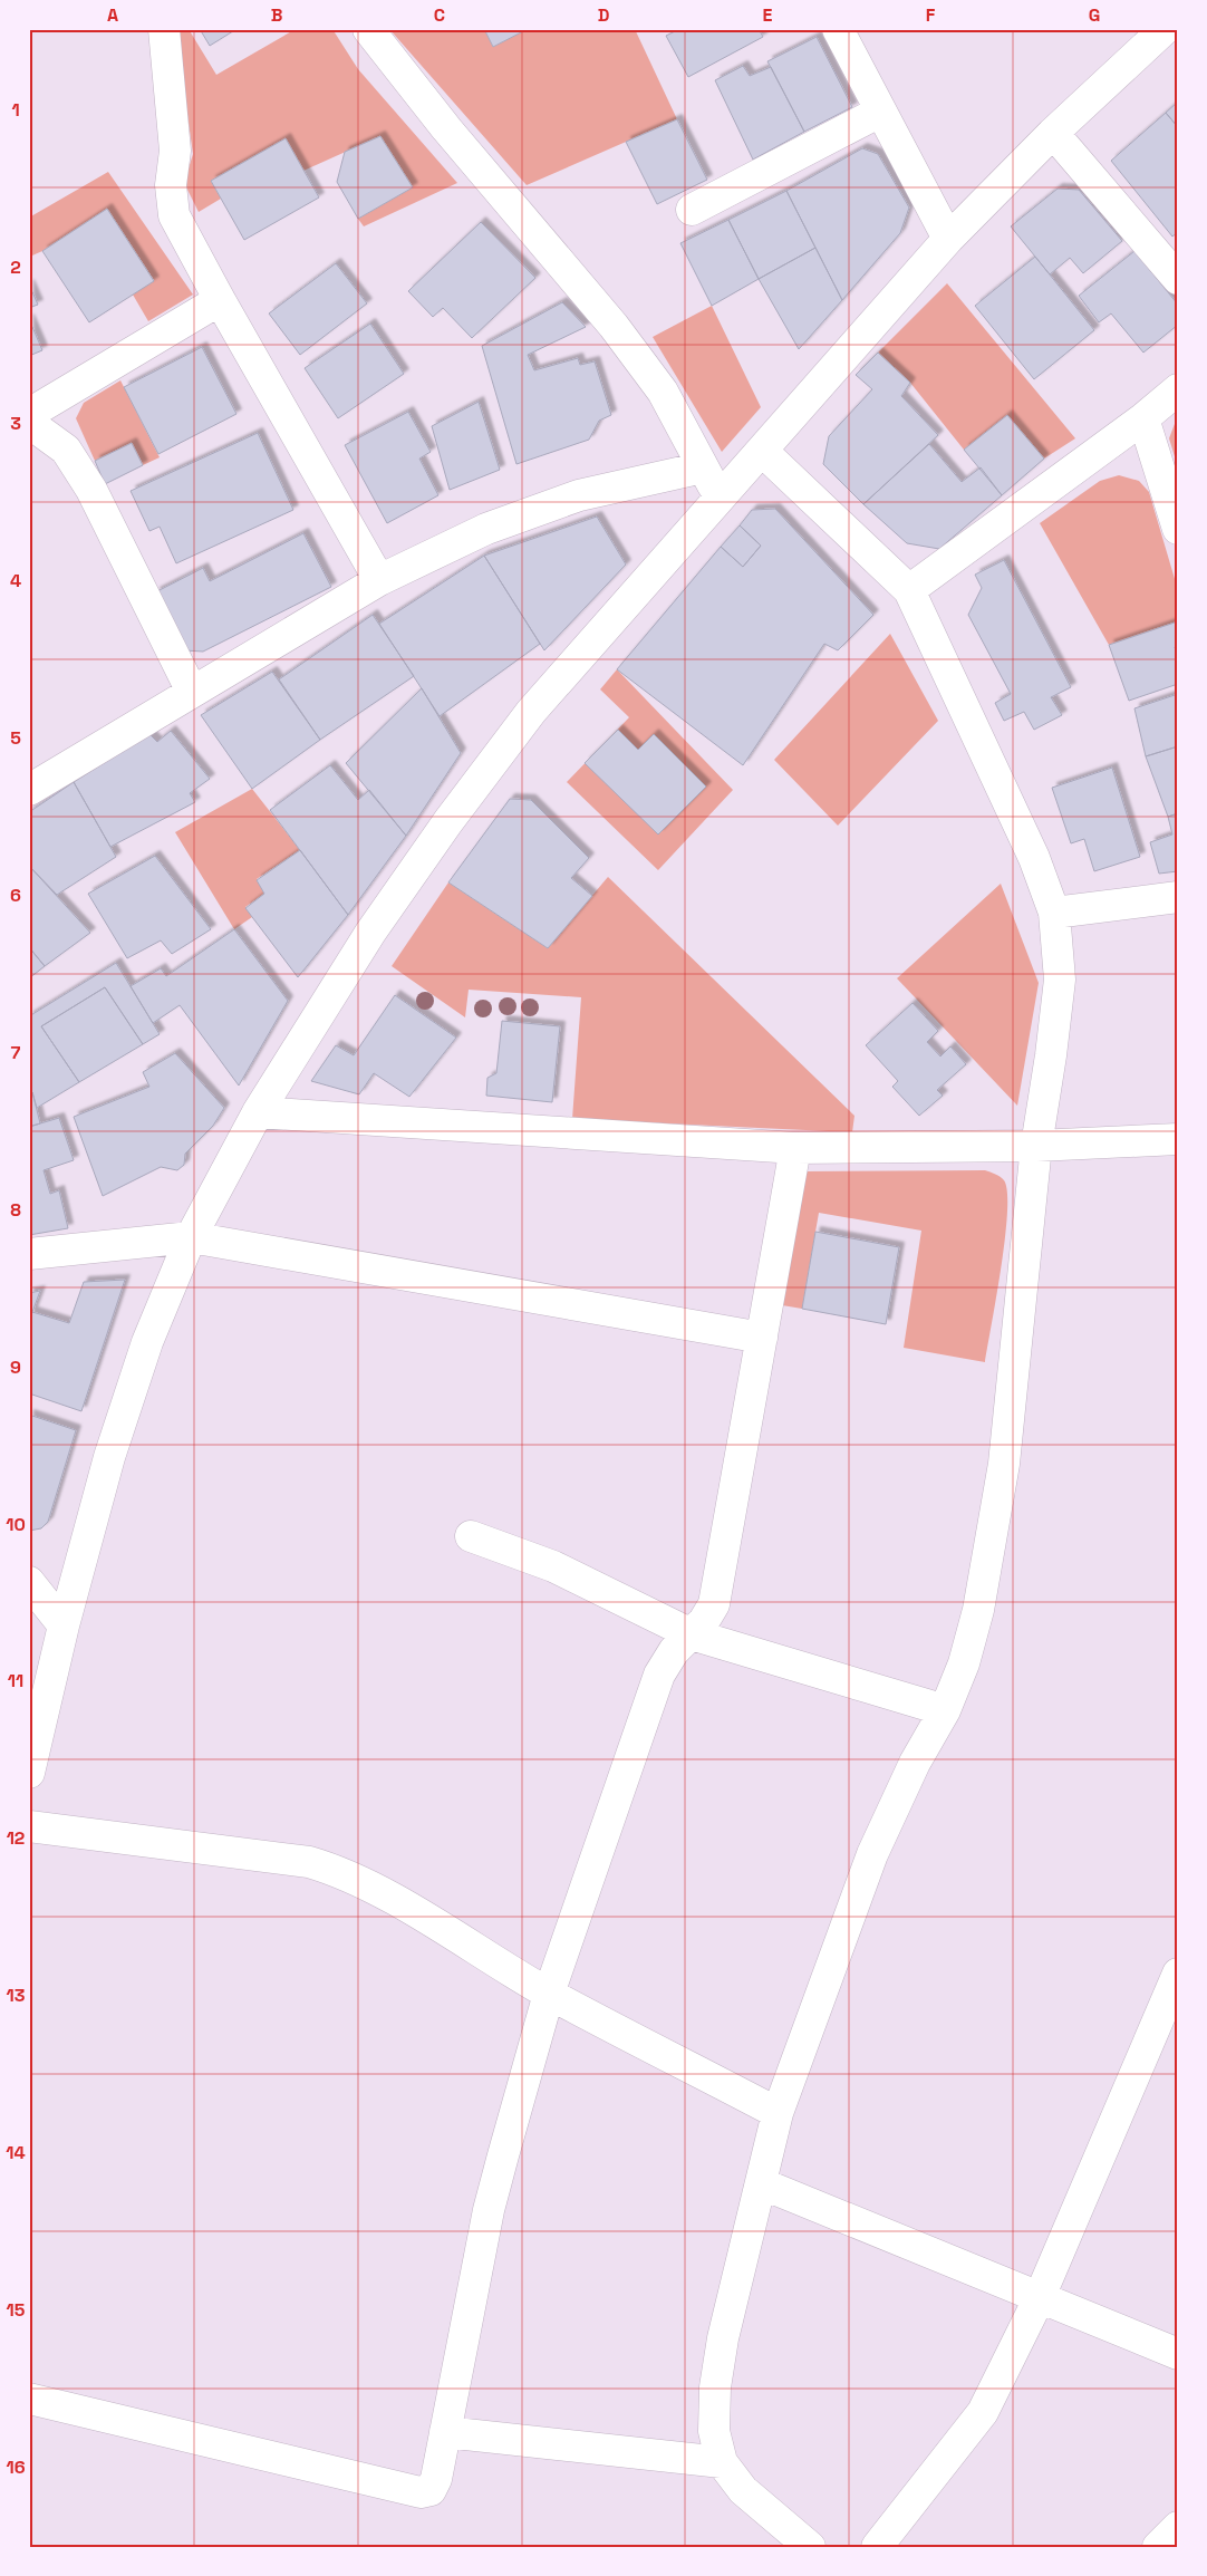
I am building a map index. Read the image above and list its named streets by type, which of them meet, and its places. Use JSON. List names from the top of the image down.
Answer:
{
  "grid": {
    "columns": [
      "A",
      "B",
      "C",
      "D",
      "E",
      "F",
      "G"
    ],
    "rows": [
      "1",
      "2",
      "3",
      "4",
      "5",
      "6",
      "7",
      "8",
      "9",
      "10",
      "11",
      "12",
      "13",
      "14",
      "15",
      "16"
    ]
  }
}
